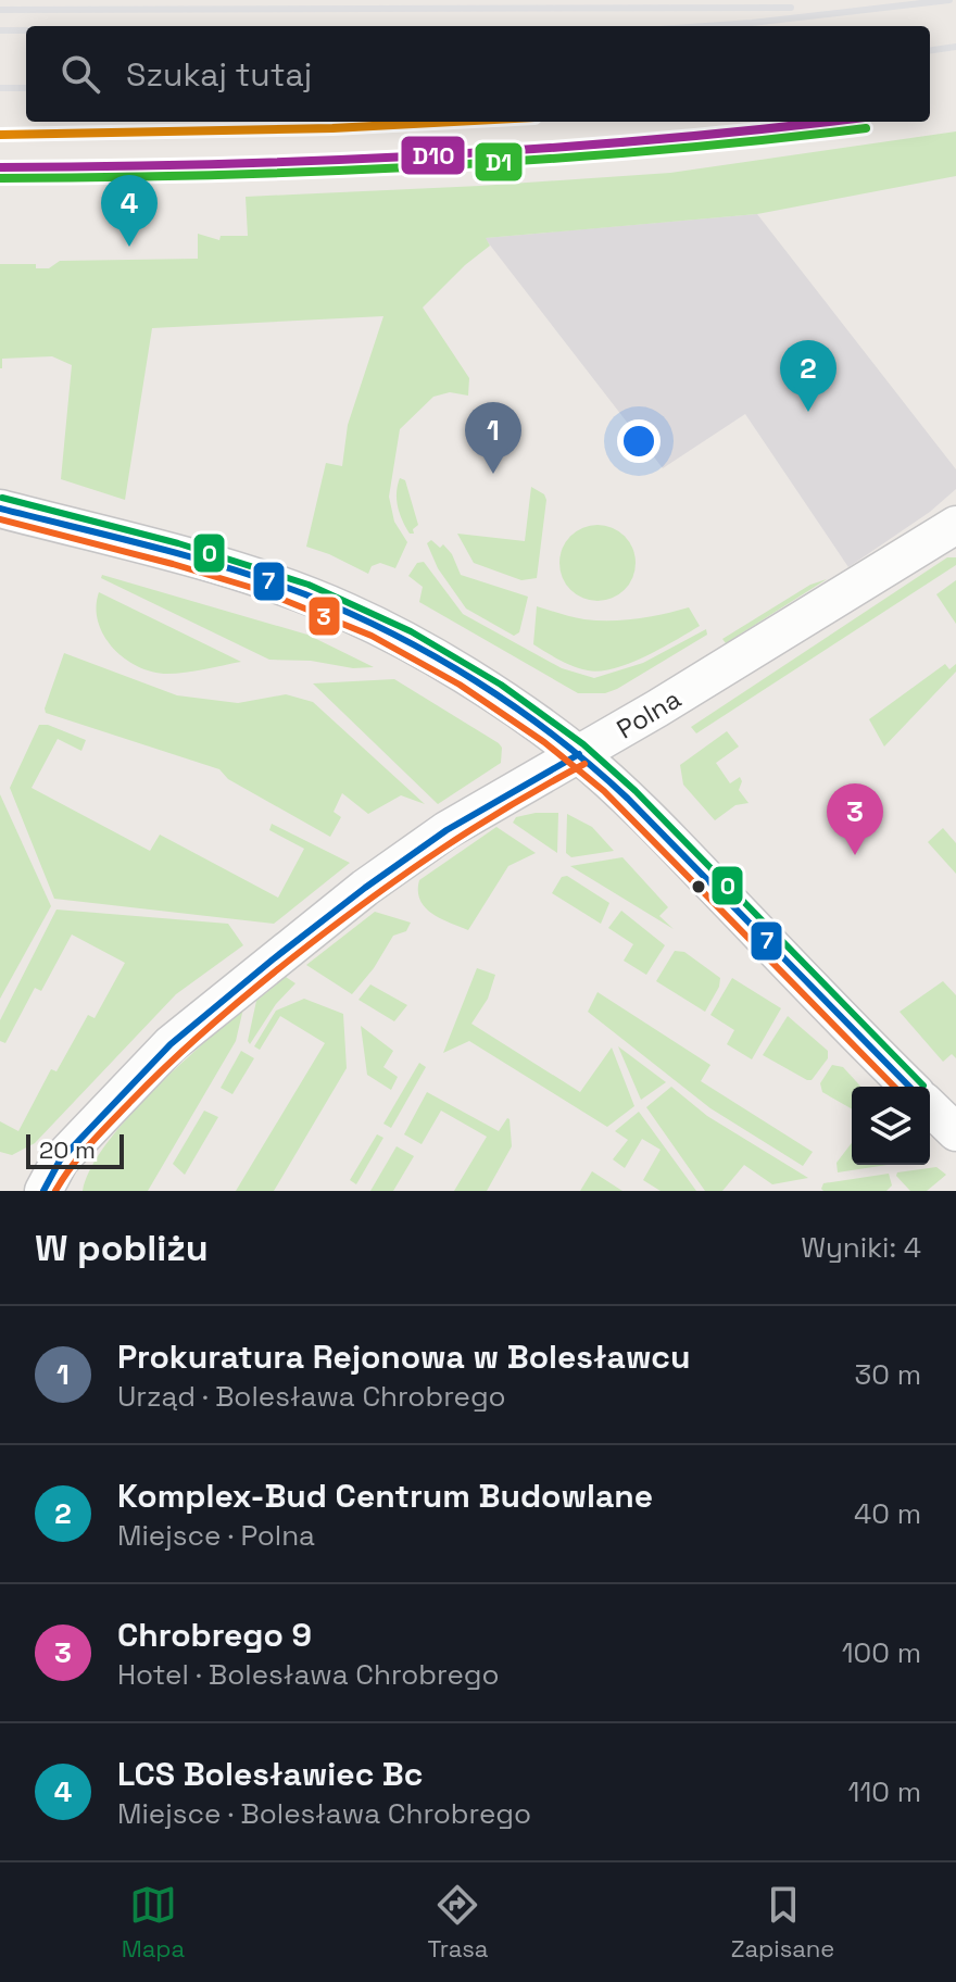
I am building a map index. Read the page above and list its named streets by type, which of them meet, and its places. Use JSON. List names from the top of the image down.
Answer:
{
  "streets": {
    "street": ["Polna"]
  },
  "lines": [
    "transit line D10",
    "transit line D1",
    "transit line 0",
    "transit line 7",
    "transit line 3"
  ],
  "scale_bar": "20 m",
  "page": {
    "search": "Szukaj tutaj",
    "pins": [
      "4",
      "2",
      "1",
      "3"
    ],
    "scale": "20 m",
    "heading": ["W pobliżu", "Wyniki: 4"],
    "list": [
      {
        "mark": "1",
        "name": "Prokuratura Rejonowa w Bolesławcu",
        "note": "Urząd · Bolesława Chrobrego",
        "value": "30 m"
      },
      {
        "mark": "2",
        "name": "Komplex-Bud Centrum Budowlane",
        "note": "Miejsce · Polna",
        "value": "40 m"
      },
      {
        "mark": "3",
        "name": "Chrobrego 9",
        "note": "Hotel · Bolesława Chrobrego",
        "value": "100 m"
      },
      {
        "mark": "4",
        "name": "LCS Bolesławiec Bc",
        "note": "Miejsce · Bolesława Chrobrego",
        "value": "110 m"
      }
    ],
    "nav": ["Mapa", "Trasa", "Zapisane"]
  }
}
